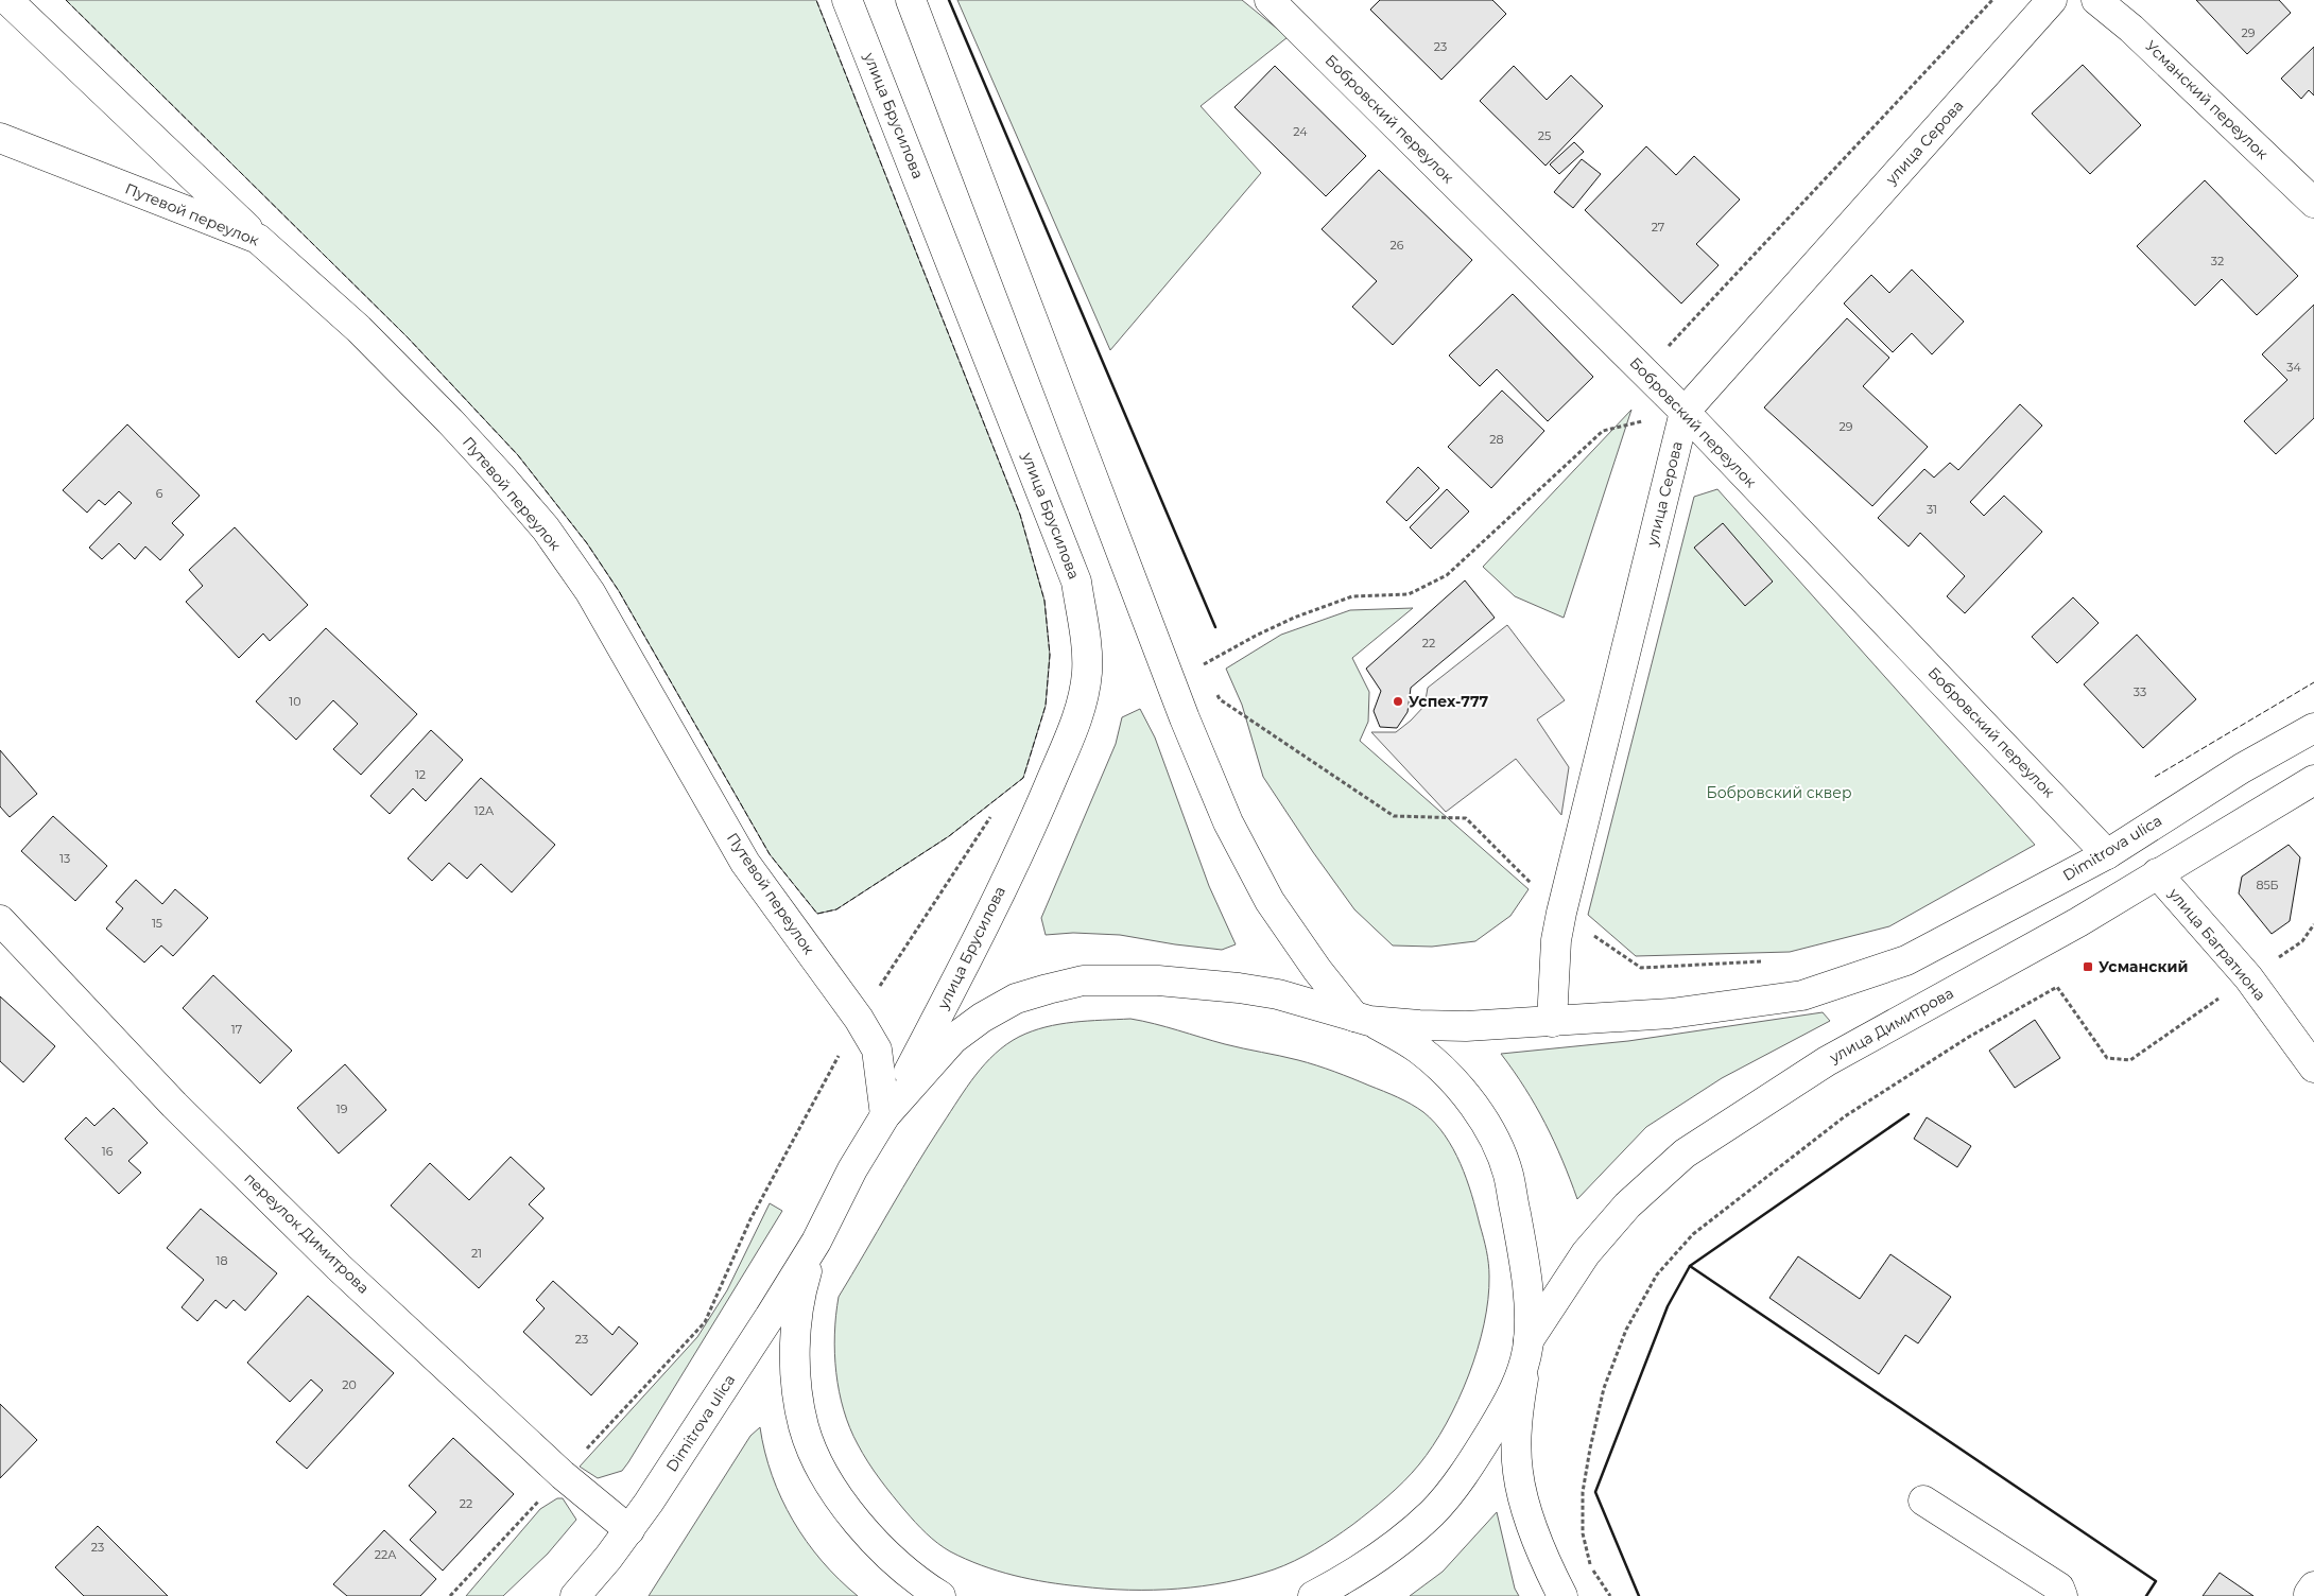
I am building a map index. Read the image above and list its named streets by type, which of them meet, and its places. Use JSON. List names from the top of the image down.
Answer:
{
  "streets": {
    "main road": [
      "Усманский переулок",
      "улица Брусилова",
      "Бобровский переулок",
      "улица Серова",
      "Путевой переулок",
      "Dimitrova ulica",
      "улица Багратиона",
      "улица Димитрова",
      "переулок Димитрова"
    ]
  },
  "crossings": [
    ["улица Брусилова", "Путевой переулок"],
    ["улица Брусилова", "улица Димитрова"],
    ["Бобровский переулок", "улица Серова"],
    ["Бобровский переулок", "Dimitrova ulica"],
    ["Бобровский переулок", "улица Димитрова"],
    ["улица Серова", "улица Димитрова"],
    ["Путевой переулок", "улица Димитрова"],
    ["Dimitrova ulica", "улица Димитрова"],
    ["Dimitrova ulica", "переулок Димитрова"],
    ["улица Багратиона", "улица Димитрова"]
  ],
  "parks": ["Бобровский сквер"],
  "places": {
    "other": ["Успех-777"],
    "transit": ["Усманский"]
  },
  "house_numbers": [
    "29",
    "23",
    "24",
    "25",
    "27",
    "26",
    "32",
    "34",
    "29",
    "28",
    "6",
    "31",
    "22",
    "33",
    "10",
    "12",
    "12А",
    "13",
    "85Б",
    "15",
    "17",
    "19",
    "16",
    "21",
    "18",
    "23",
    "20",
    "22",
    "23",
    "22А"
  ]
}
